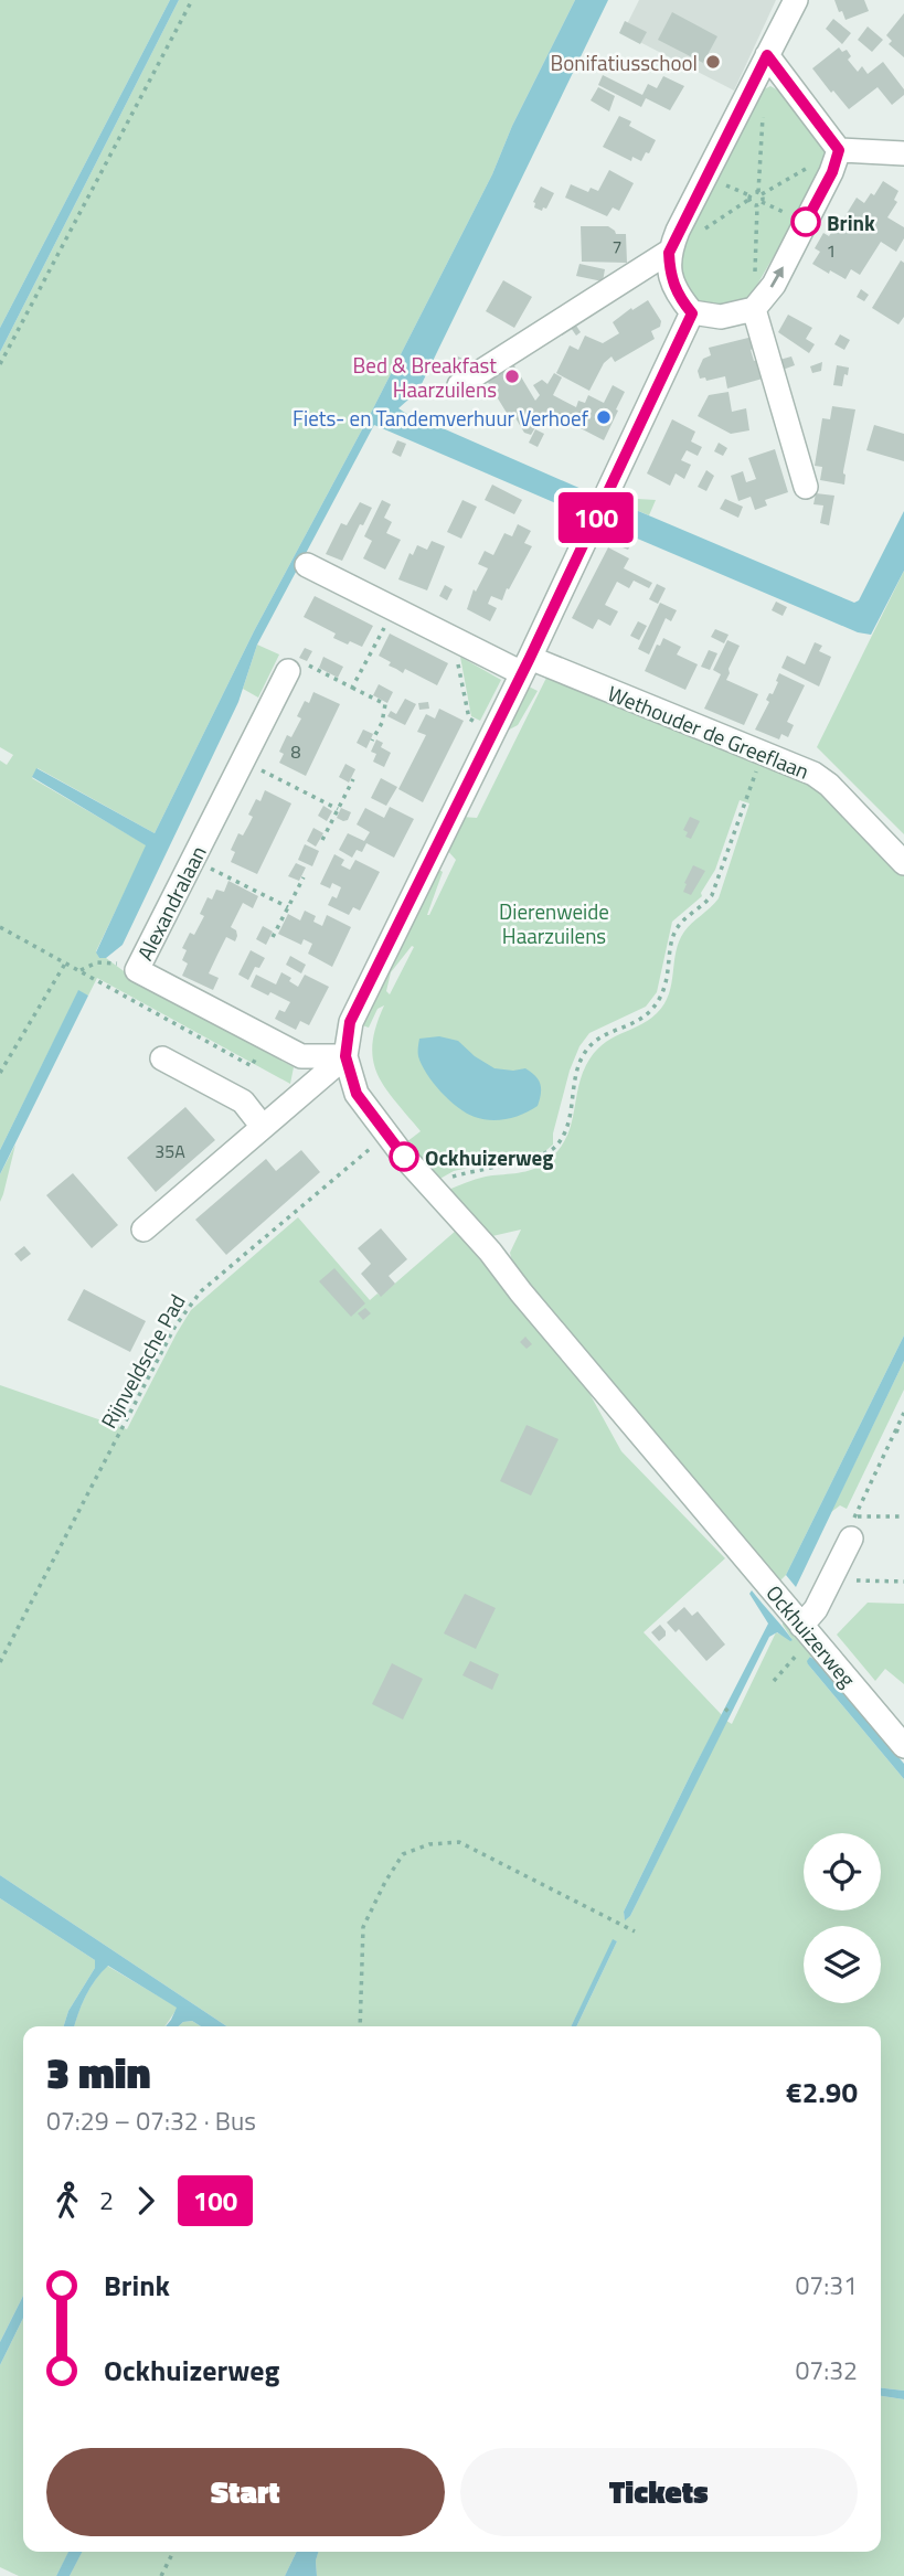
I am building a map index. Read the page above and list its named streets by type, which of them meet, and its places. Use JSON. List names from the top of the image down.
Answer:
{
  "streets": {
    "street": ["Wethouder de Greeflaan", "Alexandralaan", "Ockhuizerweg"],
    "path": ["Rijnveldsche Pad"]
  },
  "crossings": [
    ["Wethouder de Greeflaan", "Ockhuizerweg"],
    ["Alexandralaan", "Ockhuizerweg"],
    ["Rijnveldsche Pad", "Ockhuizerweg"]
  ],
  "parks": ["Dierenweide Haarzuilens"],
  "places": [
    "Bonifatiusschool",
    "Brink",
    "Bed & Breakfast Haarzuilens",
    "Fiets- en Tandemverhuur Verhoef",
    "Ockhuizerweg"
  ],
  "lines": ["bus line 100"],
  "house_numbers": [
    "7",
    "1",
    "8",
    "35A"
  ],
  "page": {
    "on_map": "100",
    "heading": ["3 min", "07:29 – 07:32 · Bus", "€2.90"],
    "legs": ["2", "100"],
    "list": [
      {
        "name": "Brink",
        "value": "07:31"
      },
      {
        "name": "Ockhuizerweg",
        "value": "07:32"
      }
    ],
    "buttons": ["Start", "Tickets"]
  }
}
